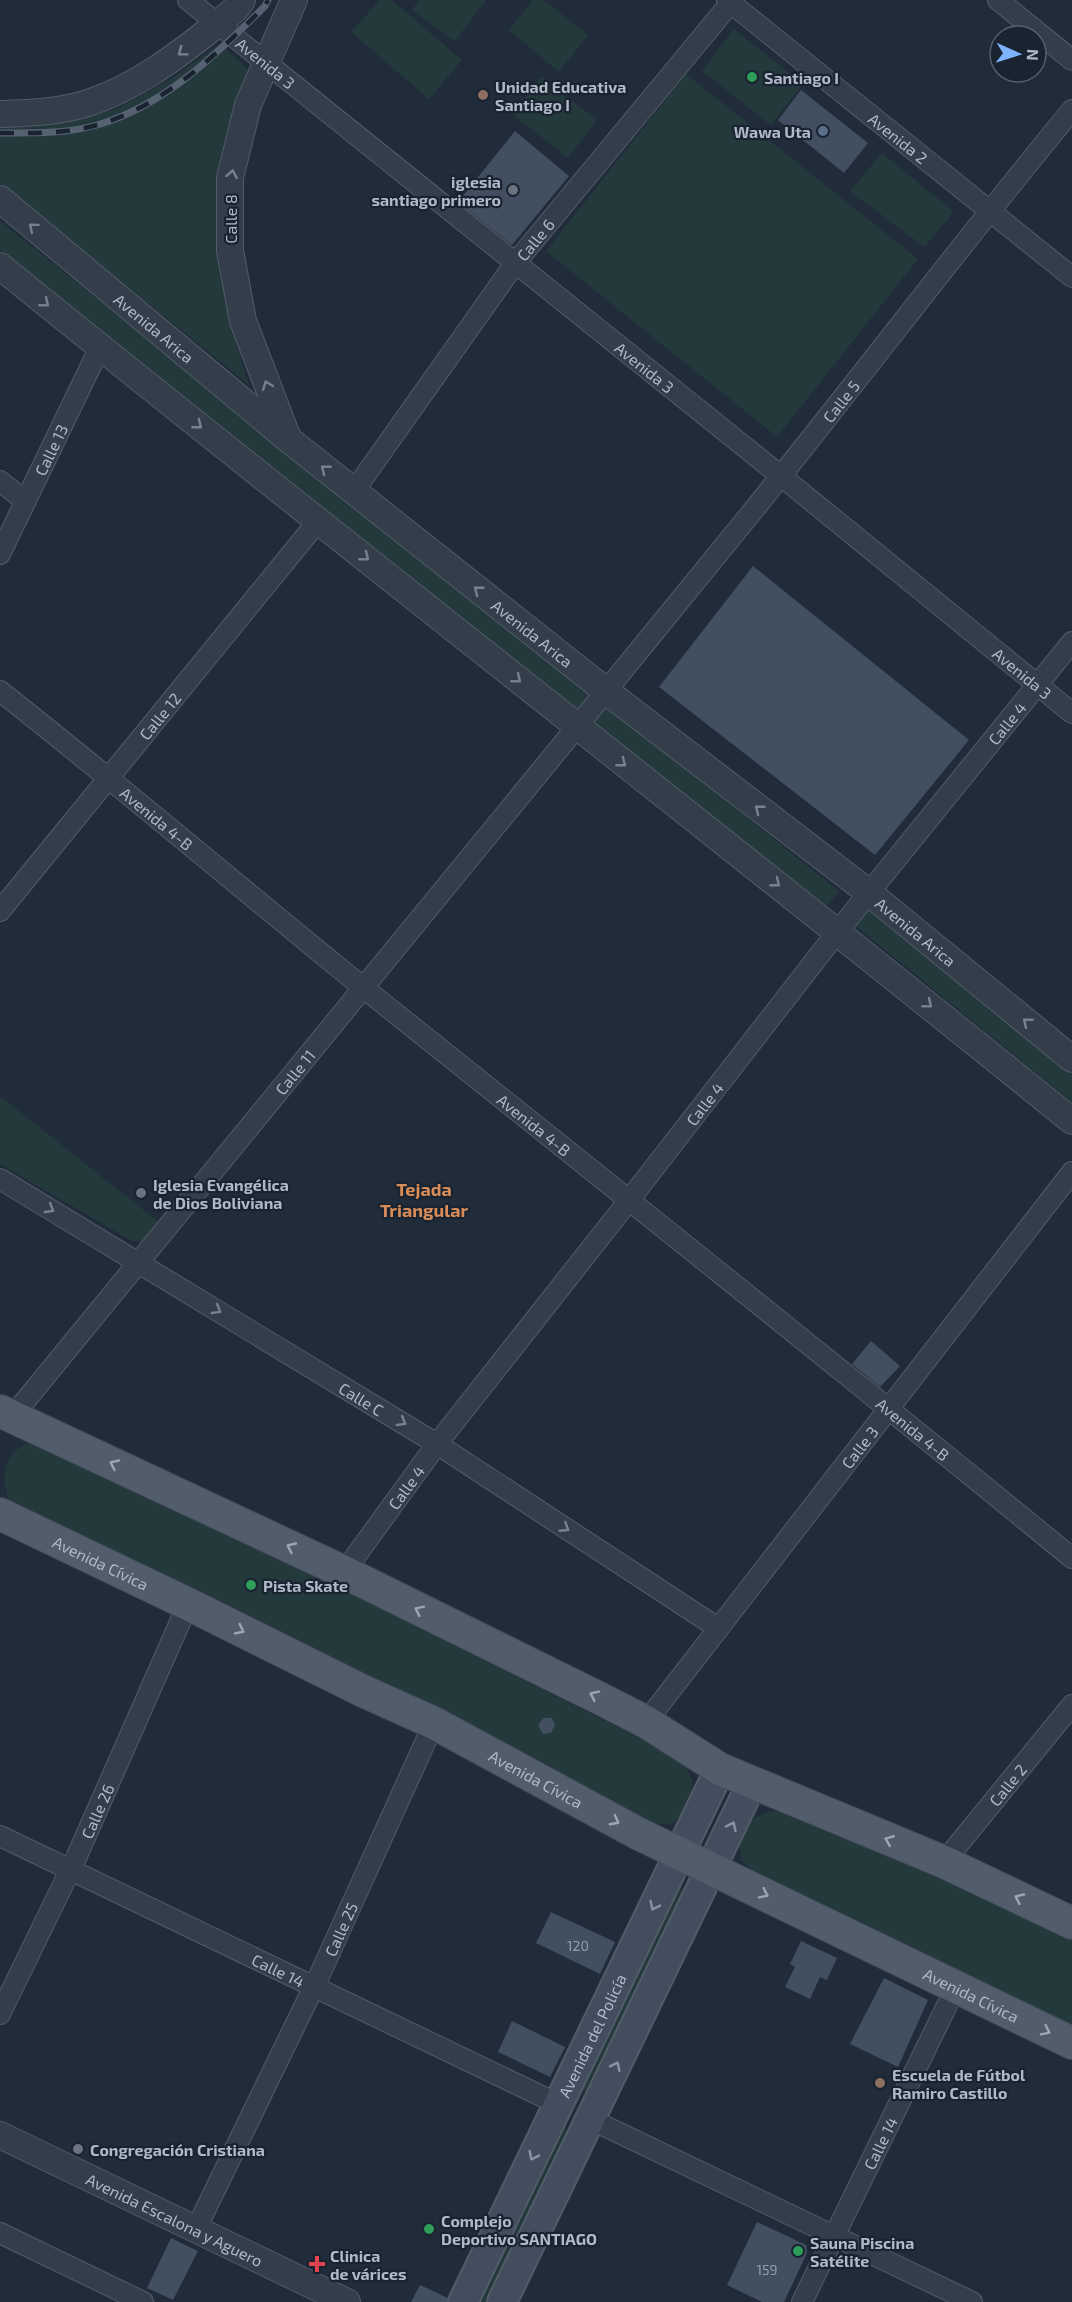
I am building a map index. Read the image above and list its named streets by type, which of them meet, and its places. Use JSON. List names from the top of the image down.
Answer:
{
  "streets": {
    "main road": ["Avenida Cívica", "Avenida del Policía"],
    "street": [
      "Avenida 3",
      "Avenida 2",
      "Calle 8",
      "Calle 6",
      "Avenida Arica",
      "Calle 5",
      "Calle 13",
      "Calle 12",
      "Calle 4",
      "Avenida 4-B",
      "Calle 11",
      "Calle C",
      "Calle 3",
      "Calle 2",
      "Calle 26",
      "Calle 25",
      "Calle 14",
      "Avenida Escalona y Aguero"
    ]
  },
  "crossings": [
    ["Avenida 3", "Calle 8"],
    ["Avenida 3", "Calle 6"],
    ["Avenida 3", "Calle 5"],
    ["Avenida 3", "Calle 4"],
    ["Avenida 2", "Calle 6"],
    ["Avenida 2", "Calle 5"],
    ["Calle 8", "Avenida Arica"],
    ["Calle 6", "Avenida Arica"],
    ["Avenida Arica", "Calle 5"],
    ["Avenida Arica", "Calle 4"],
    ["Calle 5", "Calle 11"],
    ["Calle 12", "Avenida 4-B"],
    ["Calle 4", "Avenida 4-B"],
    ["Calle 4", "Calle C"],
    ["Avenida 4-B", "Calle 11"],
    ["Avenida 4-B", "Calle 3"],
    ["Calle 11", "Calle C"],
    ["Calle C", "Calle 3"],
    ["Avenida Cívica", "Calle 26"],
    ["Avenida Cívica", "Calle 25"],
    ["Avenida Cívica", "Calle 14"],
    ["Avenida Cívica", "Avenida del Policía"],
    ["Calle 26", "Calle 14"],
    ["Calle 25", "Calle 14"],
    ["Calle 25", "Avenida Escalona y Aguero"],
    ["Calle 14", "Avenida del Policía"]
  ],
  "one_way": ["Calle 8", "Calle C"],
  "districts": ["Tejada Triangular"],
  "places": {
    "other": [
      "Santiago I",
      "Unidad Educativa Santiago I",
      "Wawa Uta",
      "iglesia santiago primero",
      "Iglesia Evangélica de Dios Boliviana",
      "Pista Skate",
      "Escuela de Fútbol Ramiro Castillo",
      "Congregación Cristiana",
      "Complejo Deportivo SANTIAGO",
      "Sauna Piscina Satélite"
    ],
    "health": ["Clinica de várices"]
  },
  "house_numbers": ["120", "159"],
  "north": "right"
}
